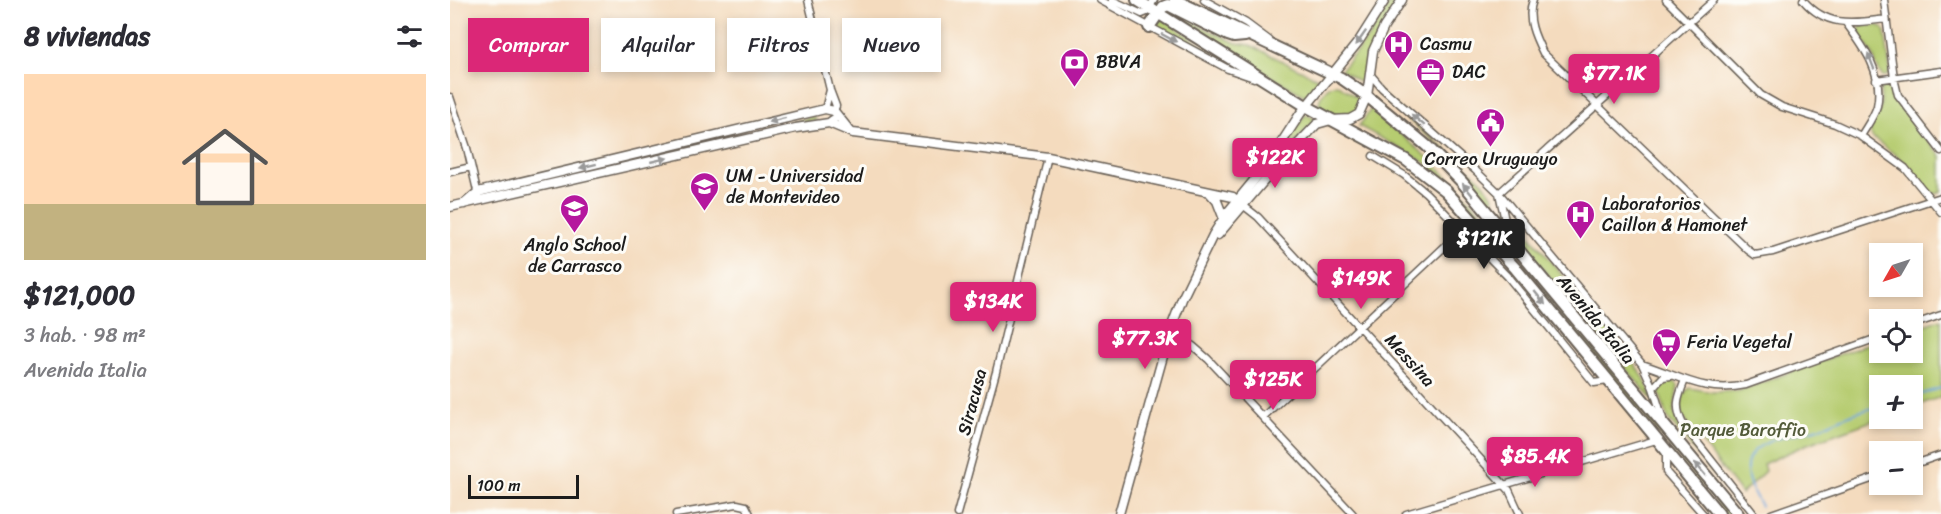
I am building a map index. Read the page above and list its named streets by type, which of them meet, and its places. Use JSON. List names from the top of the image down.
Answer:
{
  "streets": {
    "main road": ["Avenida Italia"],
    "street": ["Messina", "Siracusa"]
  },
  "parks": ["Parque Baroffio"],
  "places": {
    "hospital": ["Casmu", "Laboratorios Caillon & Hamonet"],
    "bank": ["BBVA"],
    "office": ["DAC"],
    "public building": ["Correo Uruguayo"],
    "school or university": ["UM - Universidad de Montevideo", "Anglo School de Carrasco"],
    "supermarket": ["Feria Vegetal"]
  },
  "scale_bar": "100 m",
  "north": "bottom left",
  "page": {
    "heading": "8 viviendas",
    "chip": [
      "Comprar",
      "Alquilar",
      "Filtros",
      "Nuevo"
    ],
    "price": [
      "$77.1K",
      "$122K",
      "$121K",
      "$149K",
      "$134K",
      "$77.3K",
      "$125K",
      "$85.4K"
    ],
    "list": [
      {
        "name": "$121,000",
        "note": "3 hab. · 98 m² · Avenida Italia"
      }
    ],
    "map_buttons": ["+", "−"],
    "scale": "100 m"
  }
}
